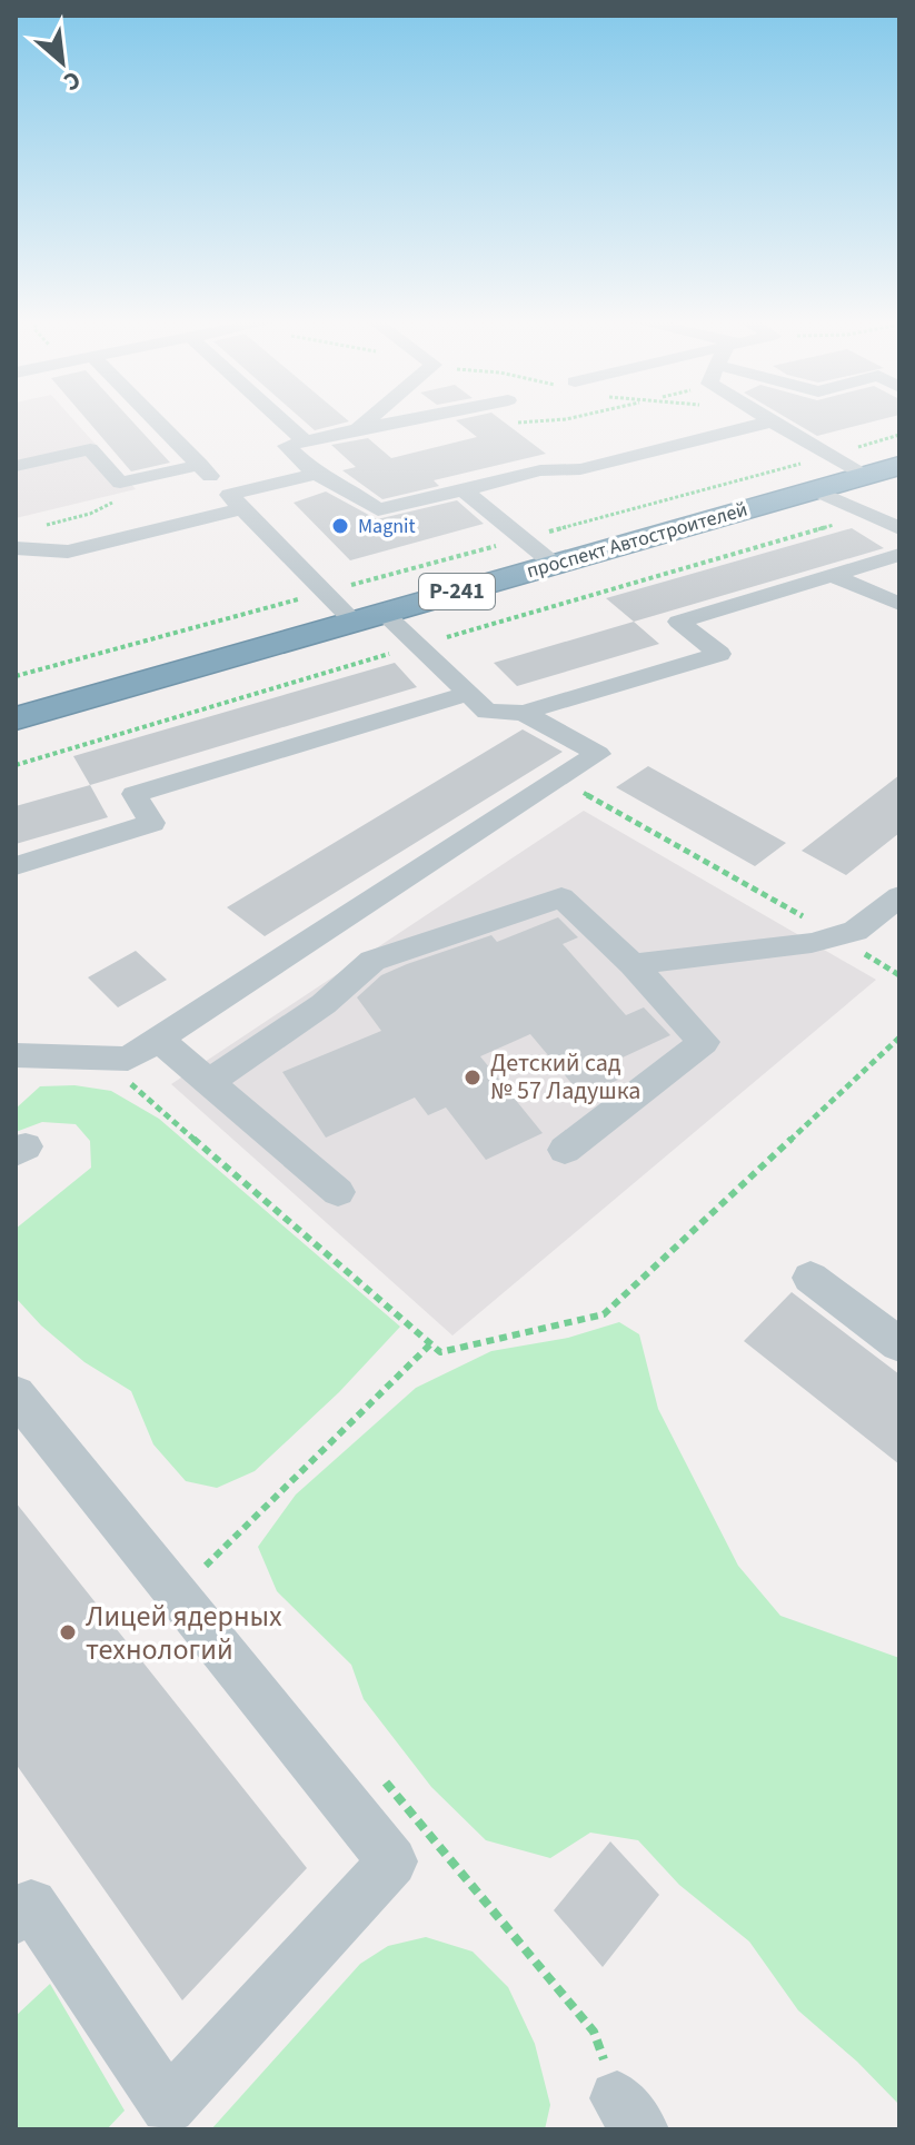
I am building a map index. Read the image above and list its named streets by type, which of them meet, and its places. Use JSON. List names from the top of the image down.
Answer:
{
  "streets": {
    "highway": ["проспект Автостроителей", "Р-241"]
  },
  "places": ["Magnit", "Детский сад № 57 Ладушка", "Лицей ядерных технологий"],
  "north": "bottom right"
}
